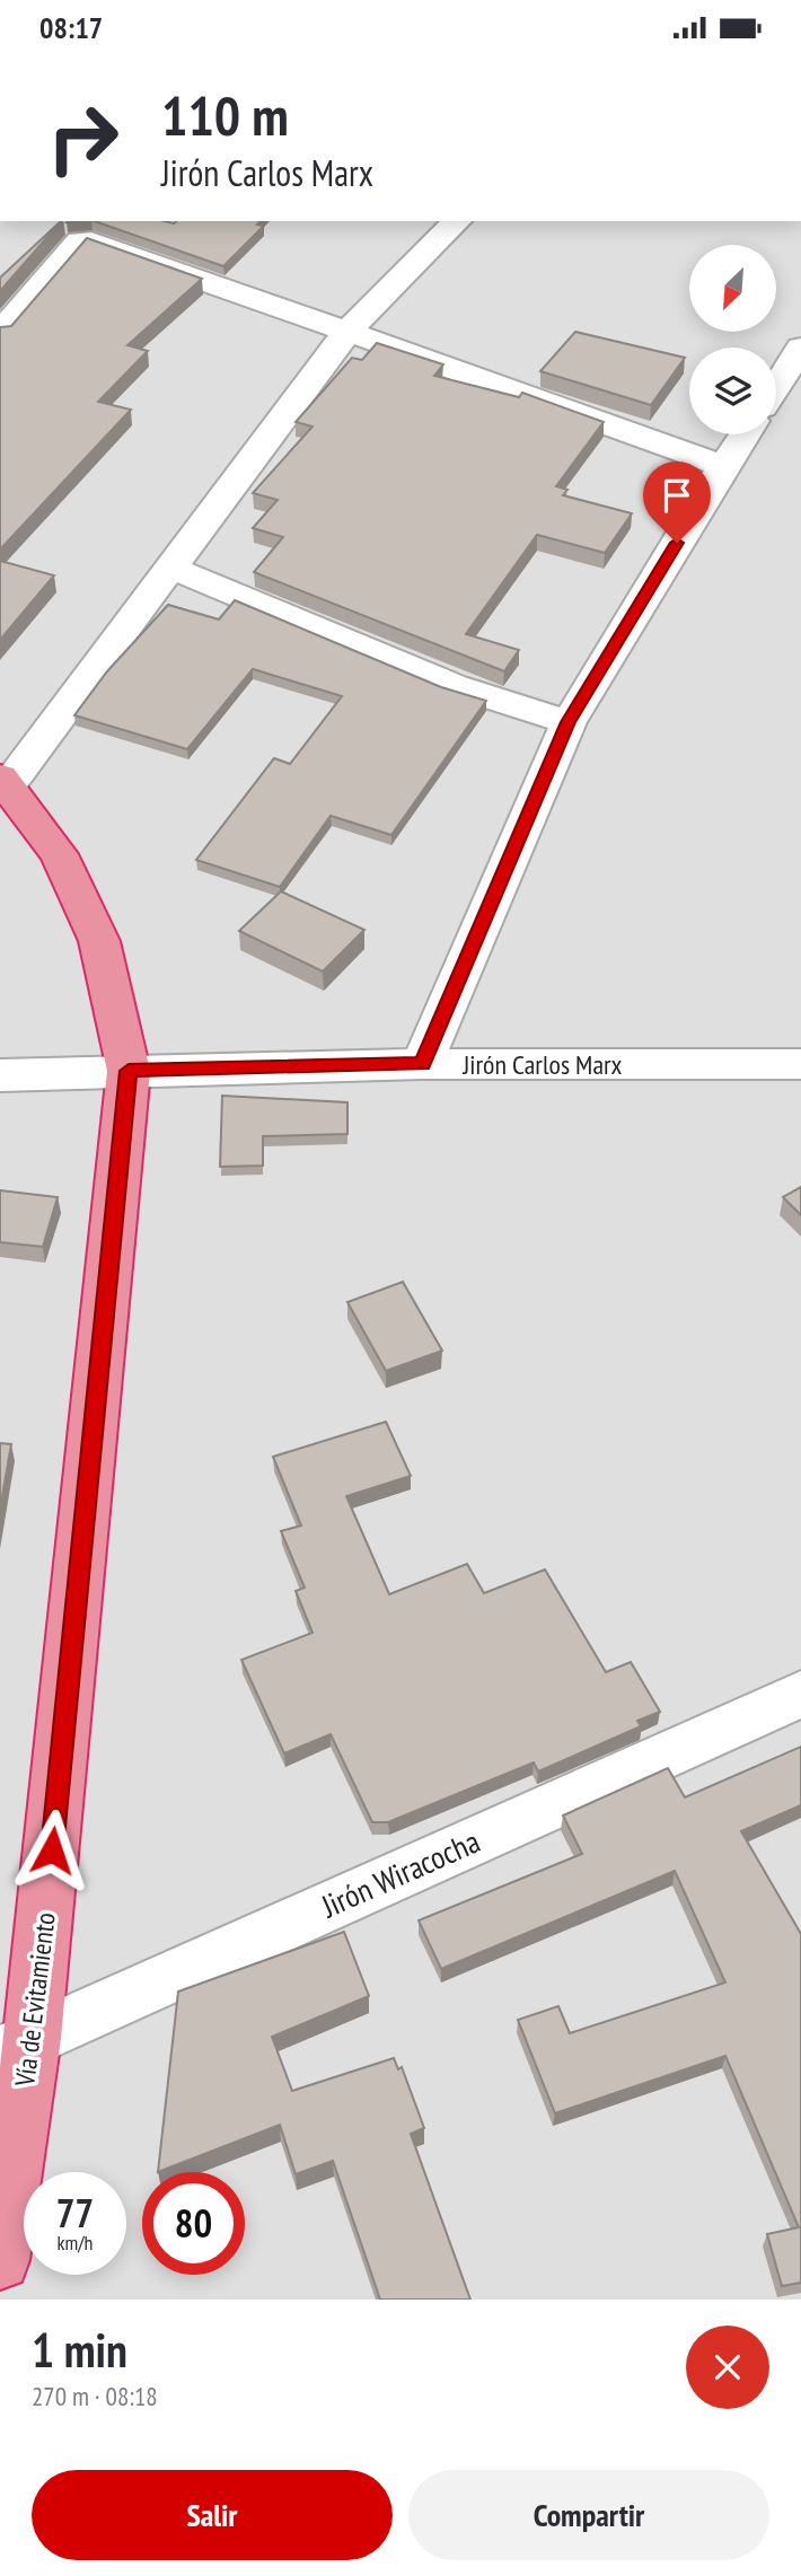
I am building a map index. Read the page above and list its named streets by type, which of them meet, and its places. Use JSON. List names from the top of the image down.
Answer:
{
  "streets": {
    "highway": ["Vía de Evitamiento"],
    "street": ["Jirón Carlos Marx", "Jirón Wiracocha"]
  },
  "crossings": [
    ["Jirón Carlos Marx", "Vía de Evitamiento"],
    ["Jirón Wiracocha", "Vía de Evitamiento"]
  ],
  "north": "bottom left",
  "page": {
    "status": "08:17",
    "turn": ["110 m", "Jirón Carlos Marx"],
    "speed": "77 km/h",
    "limit": "80",
    "heading": ["1 min", "270 m · 08:18"],
    "buttons": ["Salir", "Compartir"]
  }
}
